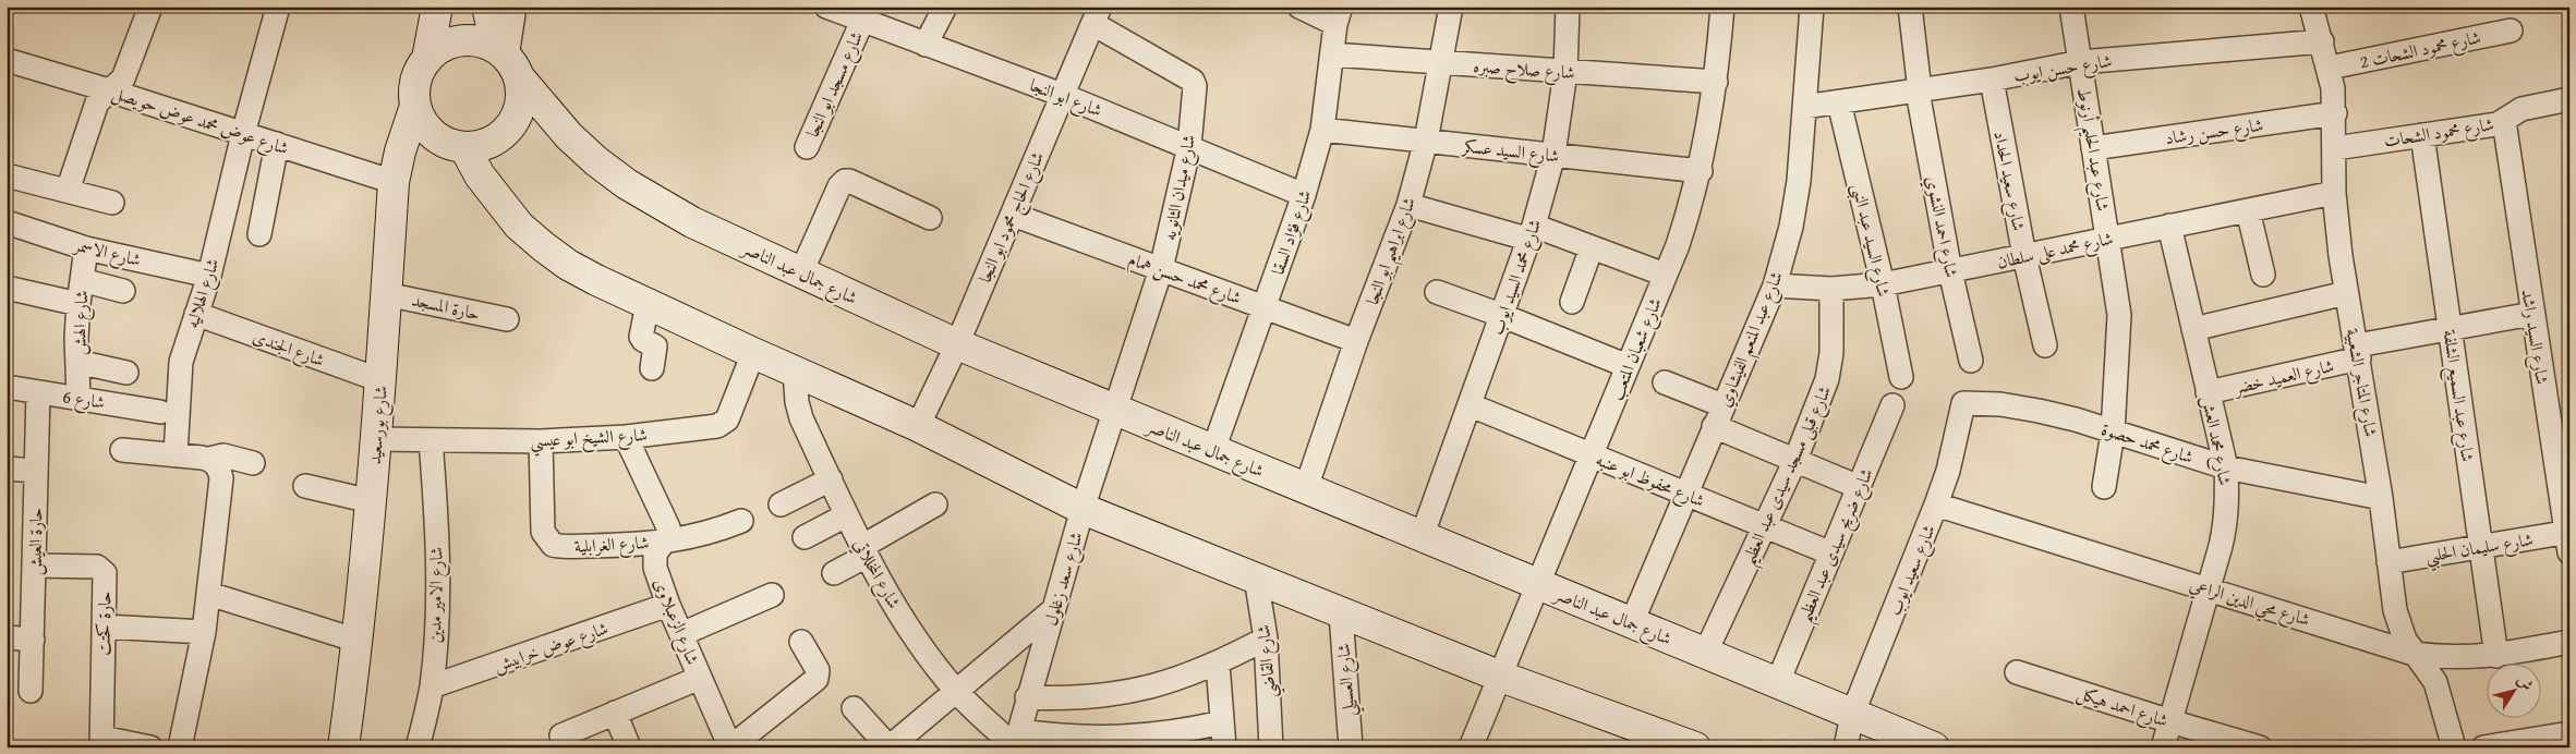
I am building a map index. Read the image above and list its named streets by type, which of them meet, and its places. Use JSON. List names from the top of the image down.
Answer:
{
  "streets": {
    "street": [
      "شارع محمود الشحات 2",
      "شارع حسن ايوب",
      "شارع صلاح صبره",
      "شارع مسجد ابو النجا",
      "شارع ابو النجا",
      "شارع عوض محمد عوض حويصل",
      "شارع حسن رشاد",
      "شارع محمود الشحات",
      "شارع عبد الحليم أرنوط",
      "شارع السيد عسكر",
      "شارع سعيد الحداد",
      "شارع ميدان الثانويه",
      "شارع الحاج محمود ابو النجا",
      "شارع احمد النشوي",
      "شارع فؤاد السقا",
      "شارع السيد عبد النبى",
      "شارع محمد على سلطان",
      "شارع ابراهيم ابو النجا",
      "شارع الاسمر",
      "شارع جمال عبد الناصر",
      "شارع محمد السيد ايوب",
      "شارع محمد حسن همام",
      "شارع الهلاليه",
      "حارة المسجد",
      "شارع الهش",
      "شارع السيد راشد",
      "شارع عبد المنعم الفيشاوي",
      "شارع الجندى",
      "شارع شعبان المتعب",
      "شارع العميد خضر",
      "شارع المتاجر الشعبية",
      "شارع عبد السميع الشلفة",
      "شارع 6",
      "شارع بورسعيد",
      "شارع الشيخ ابو عيسي",
      "شارع محمد العش",
      "شارع محمد حصوة",
      "شارع قبلى مسجد سيدى عبد العظيم",
      "شارع محفوظ ابو عنبه",
      "حارة العيش",
      "شارع الغرابلية",
      "شارع ضريح سيدى عبد العظيم",
      "شارع سليمان الحلبي",
      "شارع سعيد ايوب",
      "شارع المخللاتي",
      "شارع سعد زغلول",
      "شارع الامير مدين",
      "شارع محي الدين الراعي",
      "شارع الزعبلاوى",
      "حارة كحتت",
      "شارع عوض خرابيش",
      "شارع القاضي",
      "شارع العسيلي",
      "شارع احمد هيكل"
    ]
  },
  "crossings": [
    ["شارع محمود الشحات 2", "شارع المتاجر الشعبية"],
    ["شارع حسن ايوب", "شارع عبد الحليم أرنوط"],
    ["شارع حسن ايوب", "شارع سعيد الحداد"],
    ["شارع حسن ايوب", "شارع احمد النشوي"],
    ["شارع حسن ايوب", "شارع السيد عبد النبى"],
    ["شارع حسن ايوب", "شارع عبد المنعم الفيشاوي"],
    ["شارع حسن ايوب", "شارع المتاجر الشعبية"],
    ["شارع صلاح صبره", "شارع فؤاد السقا"],
    ["شارع صلاح صبره", "شارع ابراهيم ابو النجا"],
    ["شارع صلاح صبره", "شارع محمد السيد ايوب"],
    ["شارع صلاح صبره", "شارع شعبان المتعب"],
    ["شارع مسجد ابو النجا", "شارع ابو النجا"],
    ["شارع ابو النجا", "شارع ميدان الثانويه"],
    ["شارع ابو النجا", "شارع الحاج محمود ابو النجا"],
    ["شارع ابو النجا", "شارع فؤاد السقا"],
    ["شارع عوض محمد عوض حويصل", "شارع الهلاليه"],
    ["شارع عوض محمد عوض حويصل", "شارع بورسعيد"],
    ["شارع حسن رشاد", "شارع عبد الحليم أرنوط"],
    ["شارع حسن رشاد", "شارع المتاجر الشعبية"],
    ["شارع محمود الشحات", "شارع السيد راشد"],
    ["شارع محمود الشحات", "شارع المتاجر الشعبية"],
    ["شارع محمود الشحات", "شارع عبد السميع الشلفة"],
    ["شارع عبد الحليم أرنوط", "شارع محمد على سلطان"],
    ["شارع عبد الحليم أرنوط", "شارع محمد حصوة"],
    ["شارع السيد عسكر", "شارع فؤاد السقا"],
    ["شارع السيد عسكر", "شارع ابراهيم ابو النجا"],
    ["شارع السيد عسكر", "شارع محمد السيد ايوب"],
    ["شارع السيد عسكر", "شارع شعبان المتعب"],
    ["شارع سعيد الحداد", "شارع محمد على سلطان"],
    ["شارع ميدان الثانويه", "شارع الحاج محمود ابو النجا"],
    ["شارع ميدان الثانويه", "شارع جمال عبد الناصر"],
    ["شارع ميدان الثانويه", "شارع محمد حسن همام"],
    ["شارع ميدان الثانويه", "شارع سعد زغلول"],
    ["شارع الحاج محمود ابو النجا", "شارع جمال عبد الناصر"],
    ["شارع الحاج محمود ابو النجا", "شارع محمد حسن همام"],
    ["شارع احمد النشوي", "شارع محمد على سلطان"],
    ["شارع فؤاد السقا", "شارع جمال عبد الناصر"],
    ["شارع فؤاد السقا", "شارع محمد حسن همام"],
    ["شارع السيد عبد النبى", "شارع محمد على سلطان"],
    ["شارع محمد على سلطان", "شارع عبد المنعم الفيشاوي"],
    ["شارع محمد على سلطان", "شارع المتاجر الشعبية"],
    ["شارع محمد على سلطان", "شارع محمد العش"],
    ["شارع محمد على سلطان", "شارع قبلى مسجد سيدى عبد العظيم"],
    ["شارع ابراهيم ابو النجا", "شارع جمال عبد الناصر"],
    ["شارع ابراهيم ابو النجا", "شارع محمد حسن همام"],
    ["شارع الاسمر", "شارع الهلاليه"],
    ["شارع الاسمر", "شارع الهش"],
    ["شارع جمال عبد الناصر", "شارع محمد السيد ايوب"],
    ["شارع جمال عبد الناصر", "شارع عبد المنعم الفيشاوي"],
    ["شارع جمال عبد الناصر", "شارع شعبان المتعب"],
    ["شارع جمال عبد الناصر", "شارع بورسعيد"],
    ["شارع جمال عبد الناصر", "شارع قبلى مسجد سيدى عبد العظيم"],
    ["شارع جمال عبد الناصر", "شارع ضريح سيدى عبد العظيم"],
    ["شارع جمال عبد الناصر", "شارع سعيد ايوب"],
    ["شارع جمال عبد الناصر", "شارع سعد زغلول"],
    ["شارع محمد السيد ايوب", "شارع محفوظ ابو عنبه"],
    ["شارع الهلاليه", "شارع الجندى"],
    ["حارة المسجد", "شارع بورسعيد"],
    ["شارع الهش", "شارع 6"],
    ["شارع السيد راشد", "شارع العميد خضر"],
    ["شارع السيد راشد", "شارع سليمان الحلبي"],
    ["شارع عبد المنعم الفيشاوي", "شارع محفوظ ابو عنبه"],
    ["شارع الجندى", "شارع بورسعيد"],
    ["شارع شعبان المتعب", "شارع محفوظ ابو عنبه"],
    ["شارع العميد خضر", "شارع المتاجر الشعبية"],
    ["شارع العميد خضر", "شارع عبد السميع الشلفة"],
    ["شارع العميد خضر", "شارع محمد العش"],
    ["شارع المتاجر الشعبية", "شارع محمد حصوة"],
    ["شارع المتاجر الشعبية", "شارع سليمان الحلبي"],
    ["شارع المتاجر الشعبية", "شارع محي الدين الراعي"],
    ["شارع عبد السميع الشلفة", "شارع سليمان الحلبي"],
    ["شارع عبد السميع الشلفة", "شارع محي الدين الراعي"],
    ["شارع 6", "حارة العيش"],
    ["شارع بورسعيد", "شارع الشيخ ابو عيسي"],
    ["شارع الشيخ ابو عيسي", "شارع الغرابلية"],
    ["شارع الشيخ ابو عيسي", "شارع الامير مدين"],
    ["شارع الشيخ ابو عيسي", "شارع الزعبلاوى"],
    ["شارع محمد العش", "شارع محمد حصوة"],
    ["شارع محمد العش", "شارع محي الدين الراعي"],
    ["شارع محمد العش", "شارع احمد هيكل"],
    ["شارع محمد حصوة", "شارع سعيد ايوب"],
    ["شارع قبلى مسجد سيدى عبد العظيم", "شارع محفوظ ابو عنبه"],
    ["شارع محفوظ ابو عنبه", "شارع ضريح سيدى عبد العظيم"],
    ["حارة العيش", "حارة كحتت"],
    ["شارع الغرابلية", "شارع الزعبلاوى"],
    ["شارع سعيد ايوب", "شارع محي الدين الراعي"],
    ["شارع المخللاتي", "شارع سعد زغلول"],
    ["شارع الامير مدين", "شارع عوض خرابيش"],
    ["شارع الزعبلاوى", "شارع عوض خرابيش"]
  ],
  "north": "top right"
}
